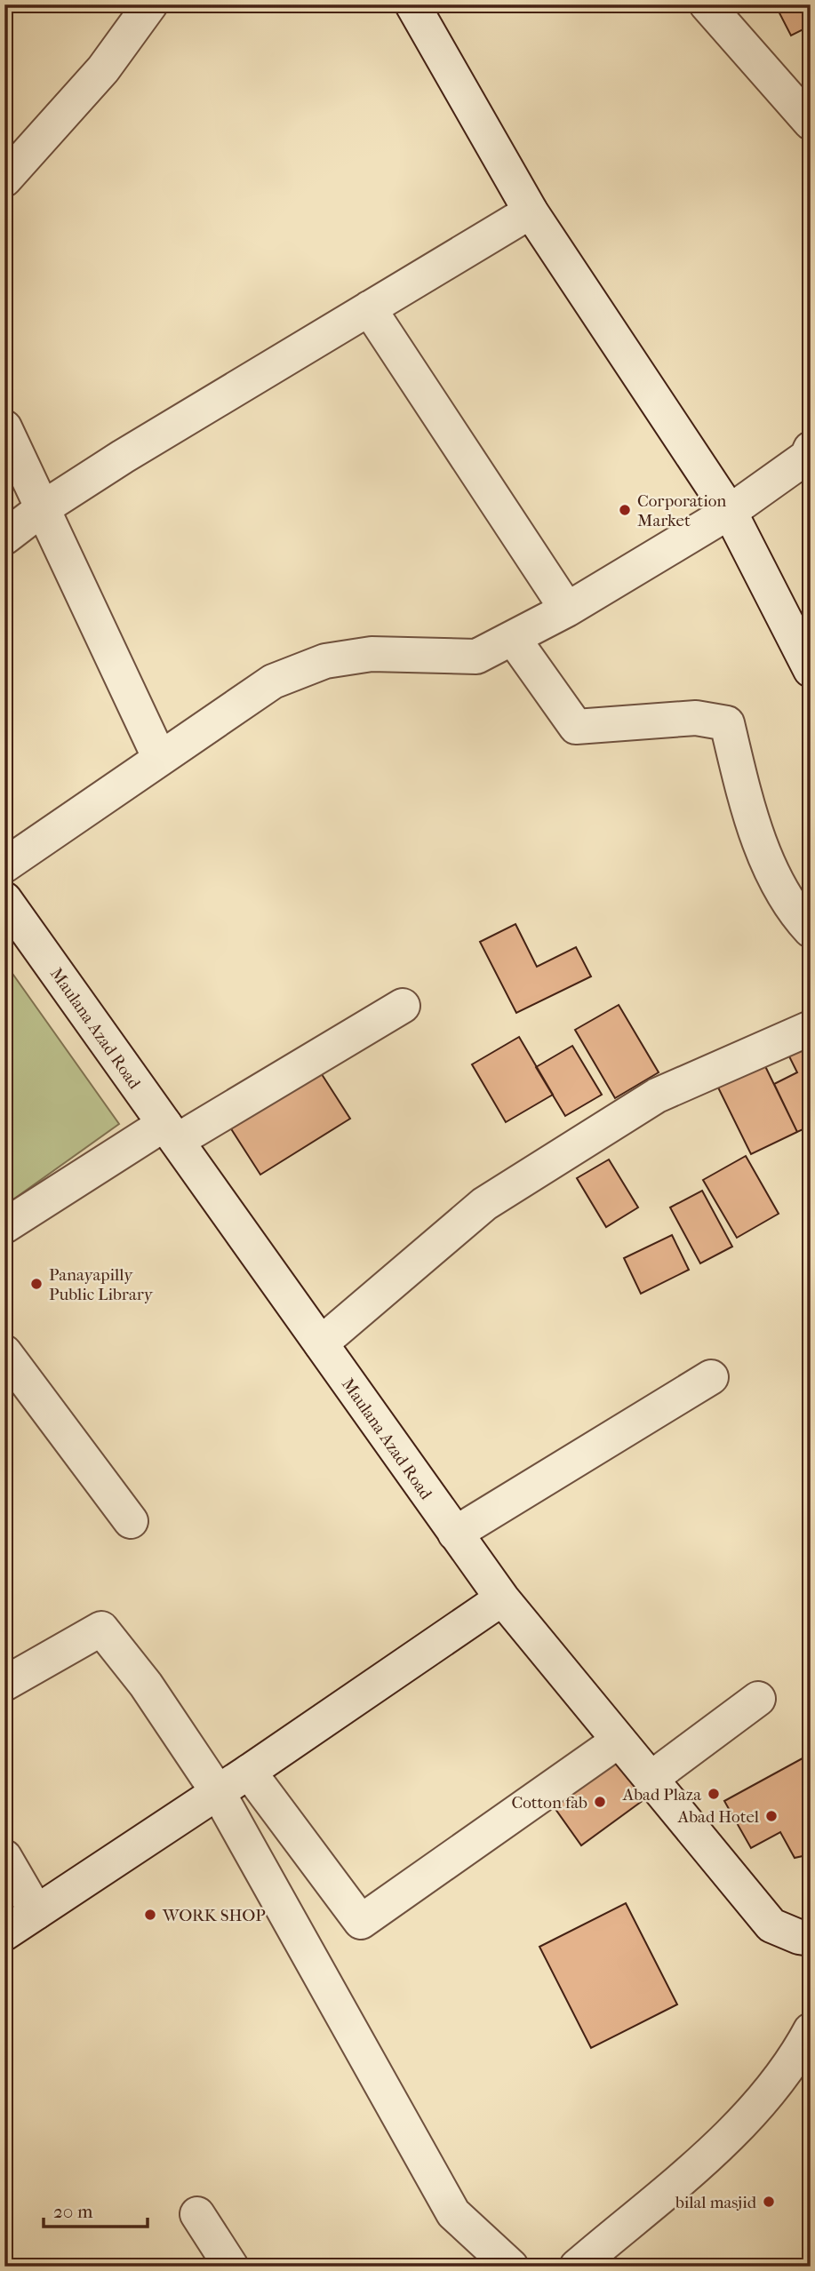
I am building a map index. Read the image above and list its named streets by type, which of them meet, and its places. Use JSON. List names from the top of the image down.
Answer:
{
  "streets": {
    "street": ["Maulana Azad Road"]
  },
  "places": [
    "Corporation Market",
    "Panayapilly Public Library",
    "Abad Plaza",
    "Cotton fab",
    "Abad Hotel",
    "WORK SHOP",
    "bilal masjid"
  ],
  "scale_bar": "20 m"
}
